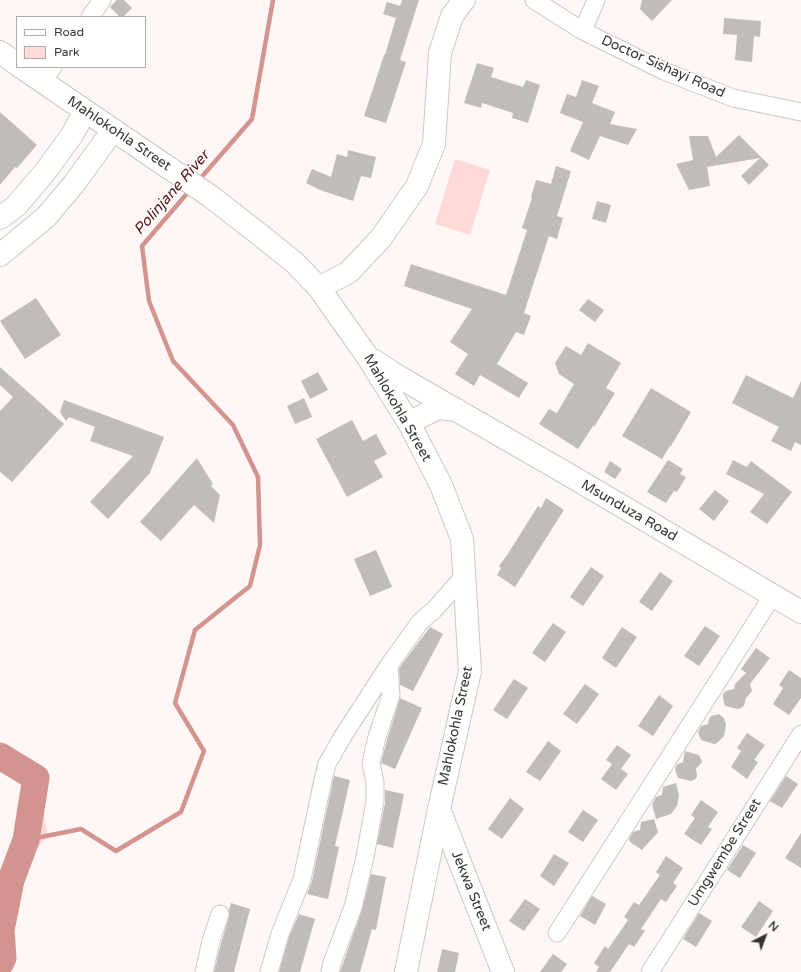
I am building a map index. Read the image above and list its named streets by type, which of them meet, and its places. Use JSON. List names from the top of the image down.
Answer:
{
  "streets": {
    "street": [
      "Doctor Sishayi Road",
      "Mahlokohla Street",
      "Msunduza Road",
      "Umgwembe Street",
      "Jekwa Street"
    ]
  },
  "crossings": [
    ["Mahlokohla Street", "Msunduza Road"],
    ["Mahlokohla Street", "Jekwa Street"]
  ],
  "water": ["Polinjane River"],
  "legend": ["Road", "Park"],
  "north": "top right"
}
